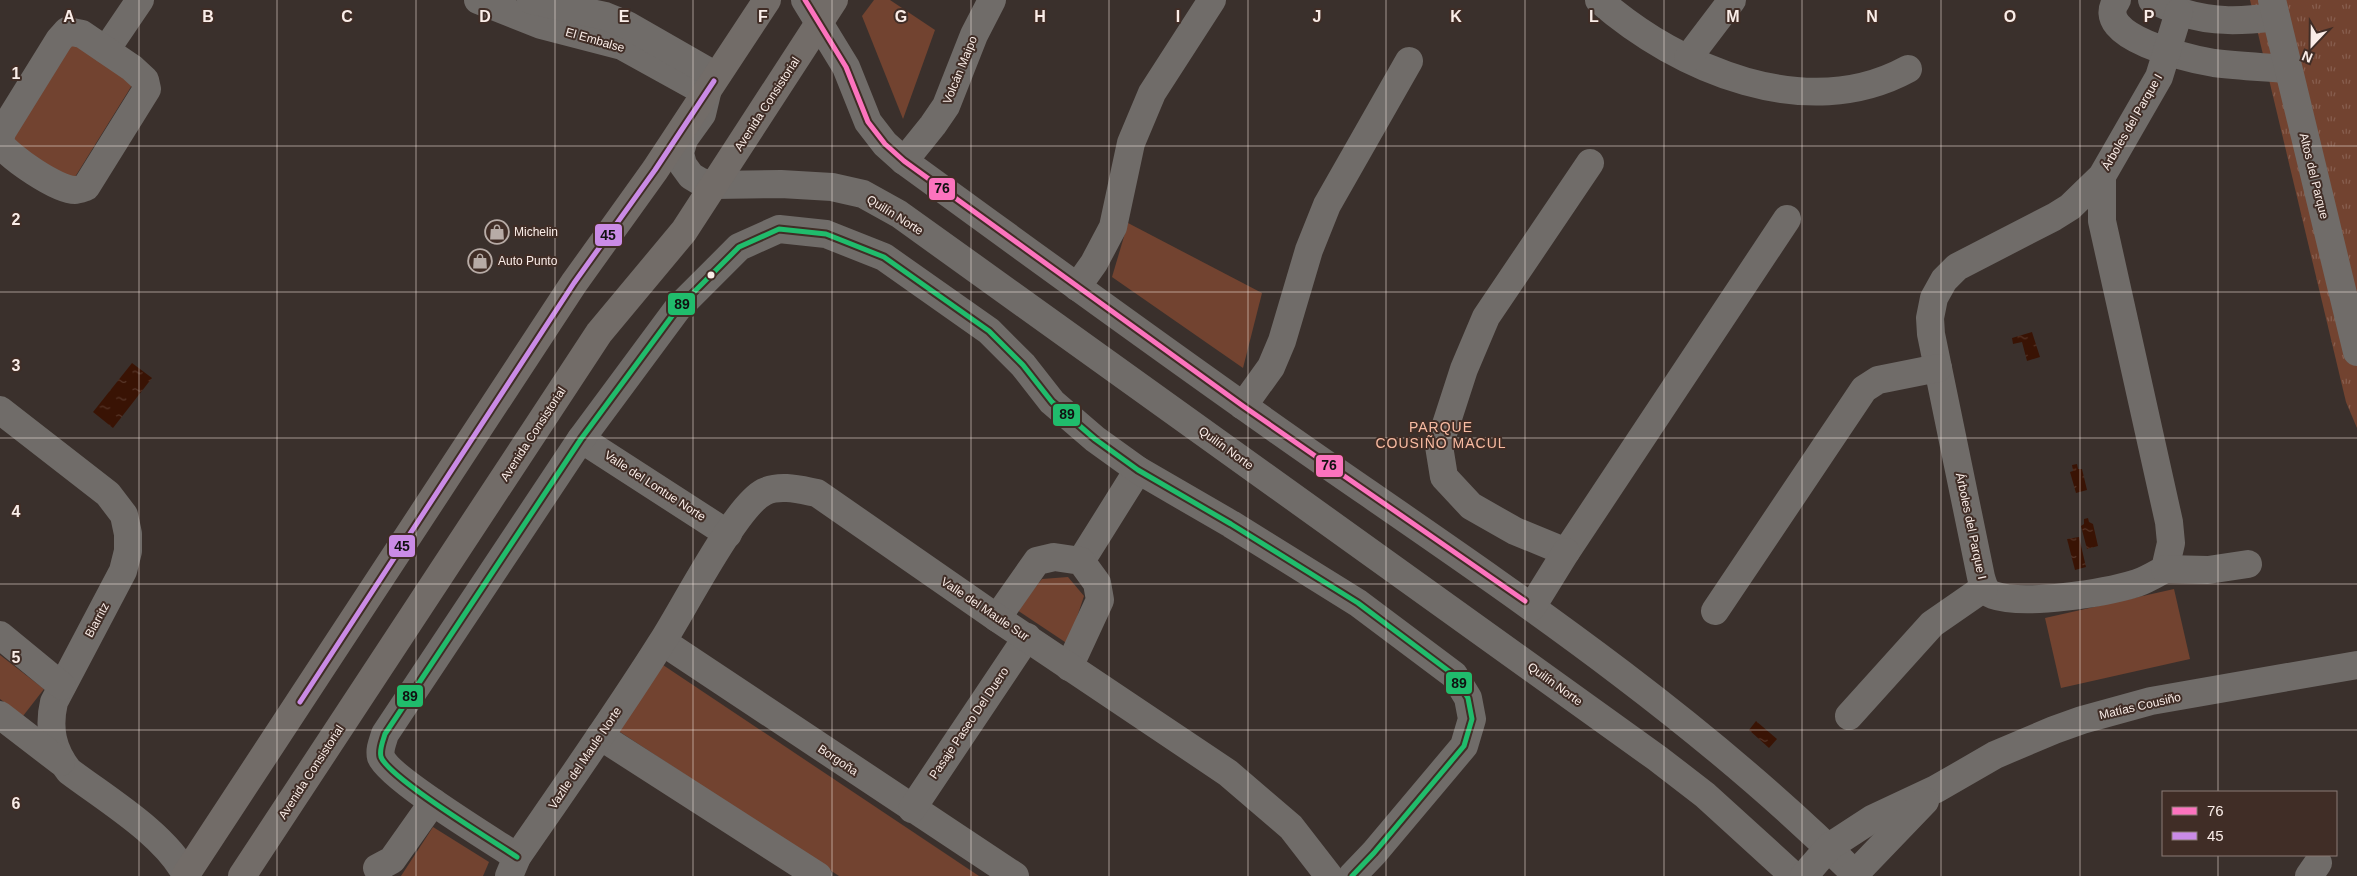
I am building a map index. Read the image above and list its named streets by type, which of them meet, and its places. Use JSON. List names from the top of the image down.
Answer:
{
  "streets": {
    "main road": ["Avenida Consistorial"],
    "street": [
      "El Embalse",
      "Volcán Maipo",
      "Árboles del Parque I",
      "Altos del Parque",
      "Quilín Norte",
      "Valle del Lontue Norte",
      "Valle del Maule Sur",
      "Biarritz",
      "Matías Cousiño",
      "Pasaje Paseo Del Duero",
      "Vazlle del Maule Norte",
      "Borgoña"
    ]
  },
  "crossings": [
    ["El Embalse", "Quilín Norte"],
    ["Avenida Consistorial", "Quilín Norte"],
    ["Valle del Lontue Norte", "Valle del Maule Sur"],
    ["Valle del Maule Sur", "Pasaje Paseo Del Duero"],
    ["Valle del Maule Sur", "Vazlle del Maule Norte"],
    ["Valle del Maule Sur", "Borgoña"],
    ["Pasaje Paseo Del Duero", "Borgoña"],
    ["Vazlle del Maule Norte", "Borgoña"]
  ],
  "districts": ["PARQUE COUSIÑO MACUL"],
  "places": {
    "shop": ["Michelin", "Auto Punto"]
  },
  "lines": ["transit line 76", "transit line 45", "transit line 89"],
  "legend": ["76", "45"],
  "north": "bottom",
  "grid": {
    "columns": [
      "A",
      "B",
      "C",
      "D",
      "E",
      "F",
      "G",
      "H",
      "I",
      "J",
      "K",
      "L",
      "M",
      "N",
      "O",
      "P"
    ],
    "rows": [
      "1",
      "2",
      "3",
      "4",
      "5",
      "6"
    ]
  }
}
